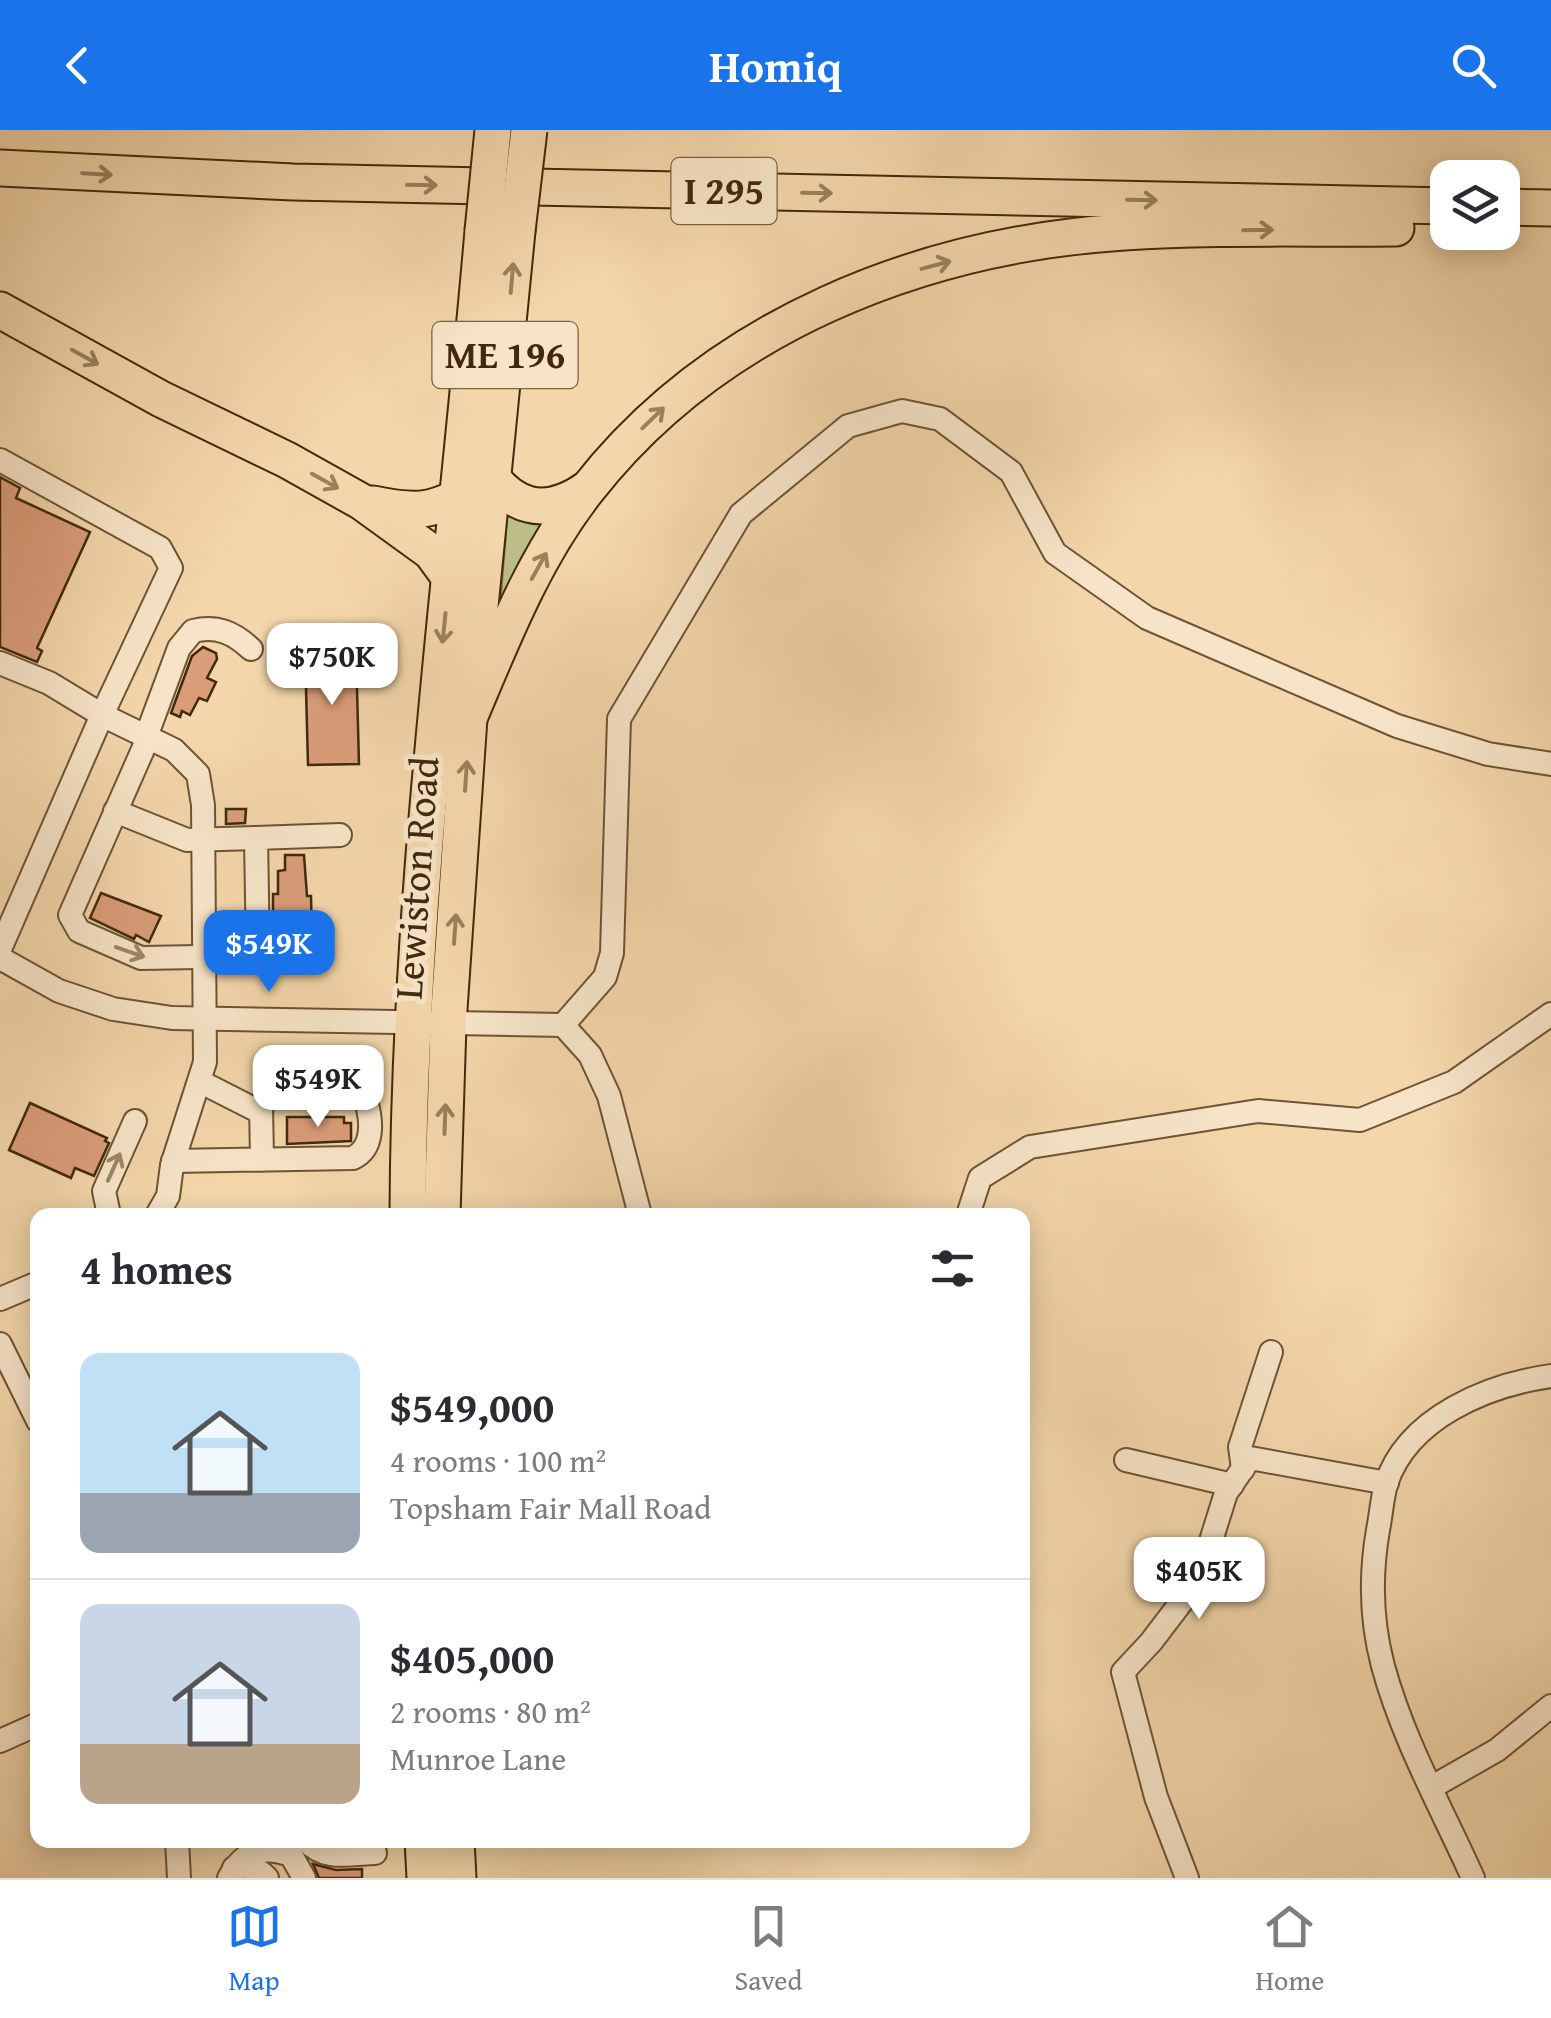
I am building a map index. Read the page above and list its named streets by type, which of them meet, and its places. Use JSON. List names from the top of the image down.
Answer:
{
  "streets": {
    "highway": ["I 295", "ME 196", "Lewiston Road"]
  },
  "page": {
    "header": "Homiq",
    "price": [
      "$750K",
      "$549K",
      "$549K",
      "$405K"
    ],
    "heading": "4 homes",
    "list": [
      {
        "name": "$549,000",
        "note": "4 rooms · 100 m² · Topsham Fair Mall Road"
      },
      {
        "name": "$405,000",
        "note": "2 rooms · 80 m² · Munroe Lane"
      }
    ],
    "tabs": ["Map", "Saved", "Home"]
  }
}
